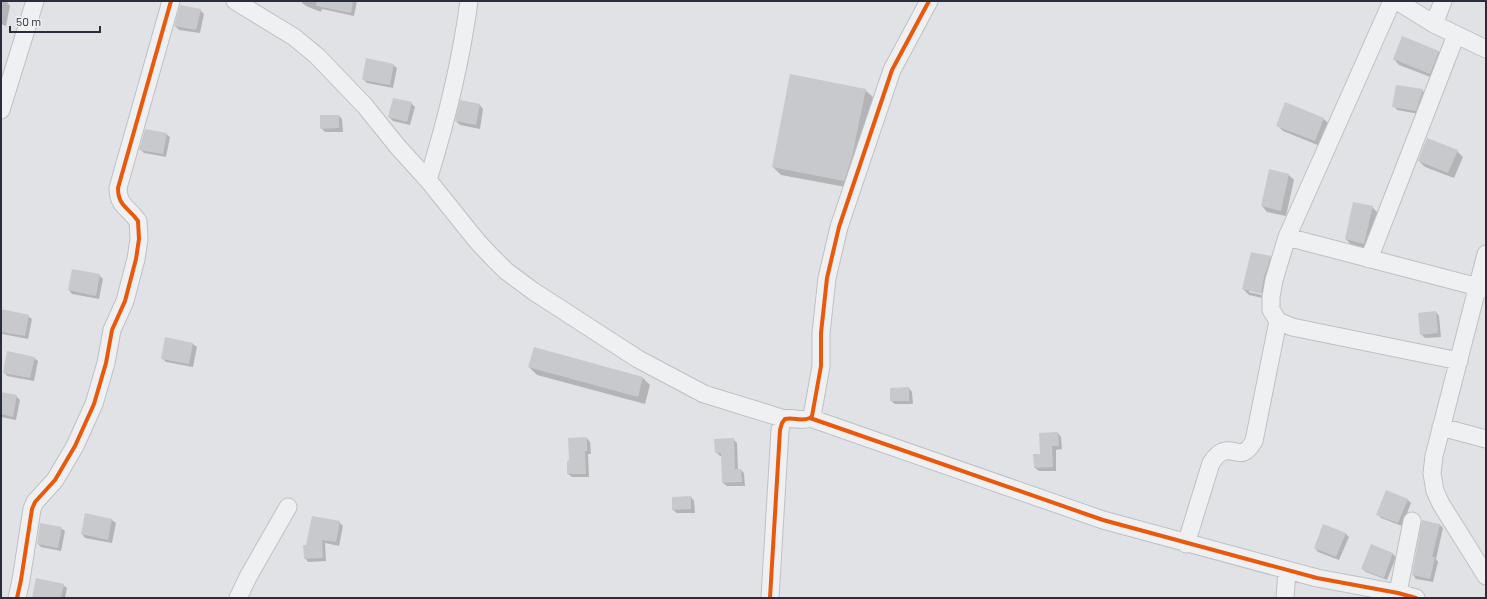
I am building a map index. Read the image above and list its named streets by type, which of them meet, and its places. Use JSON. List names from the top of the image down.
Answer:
{
  "scale_bar": "50 m"
}
